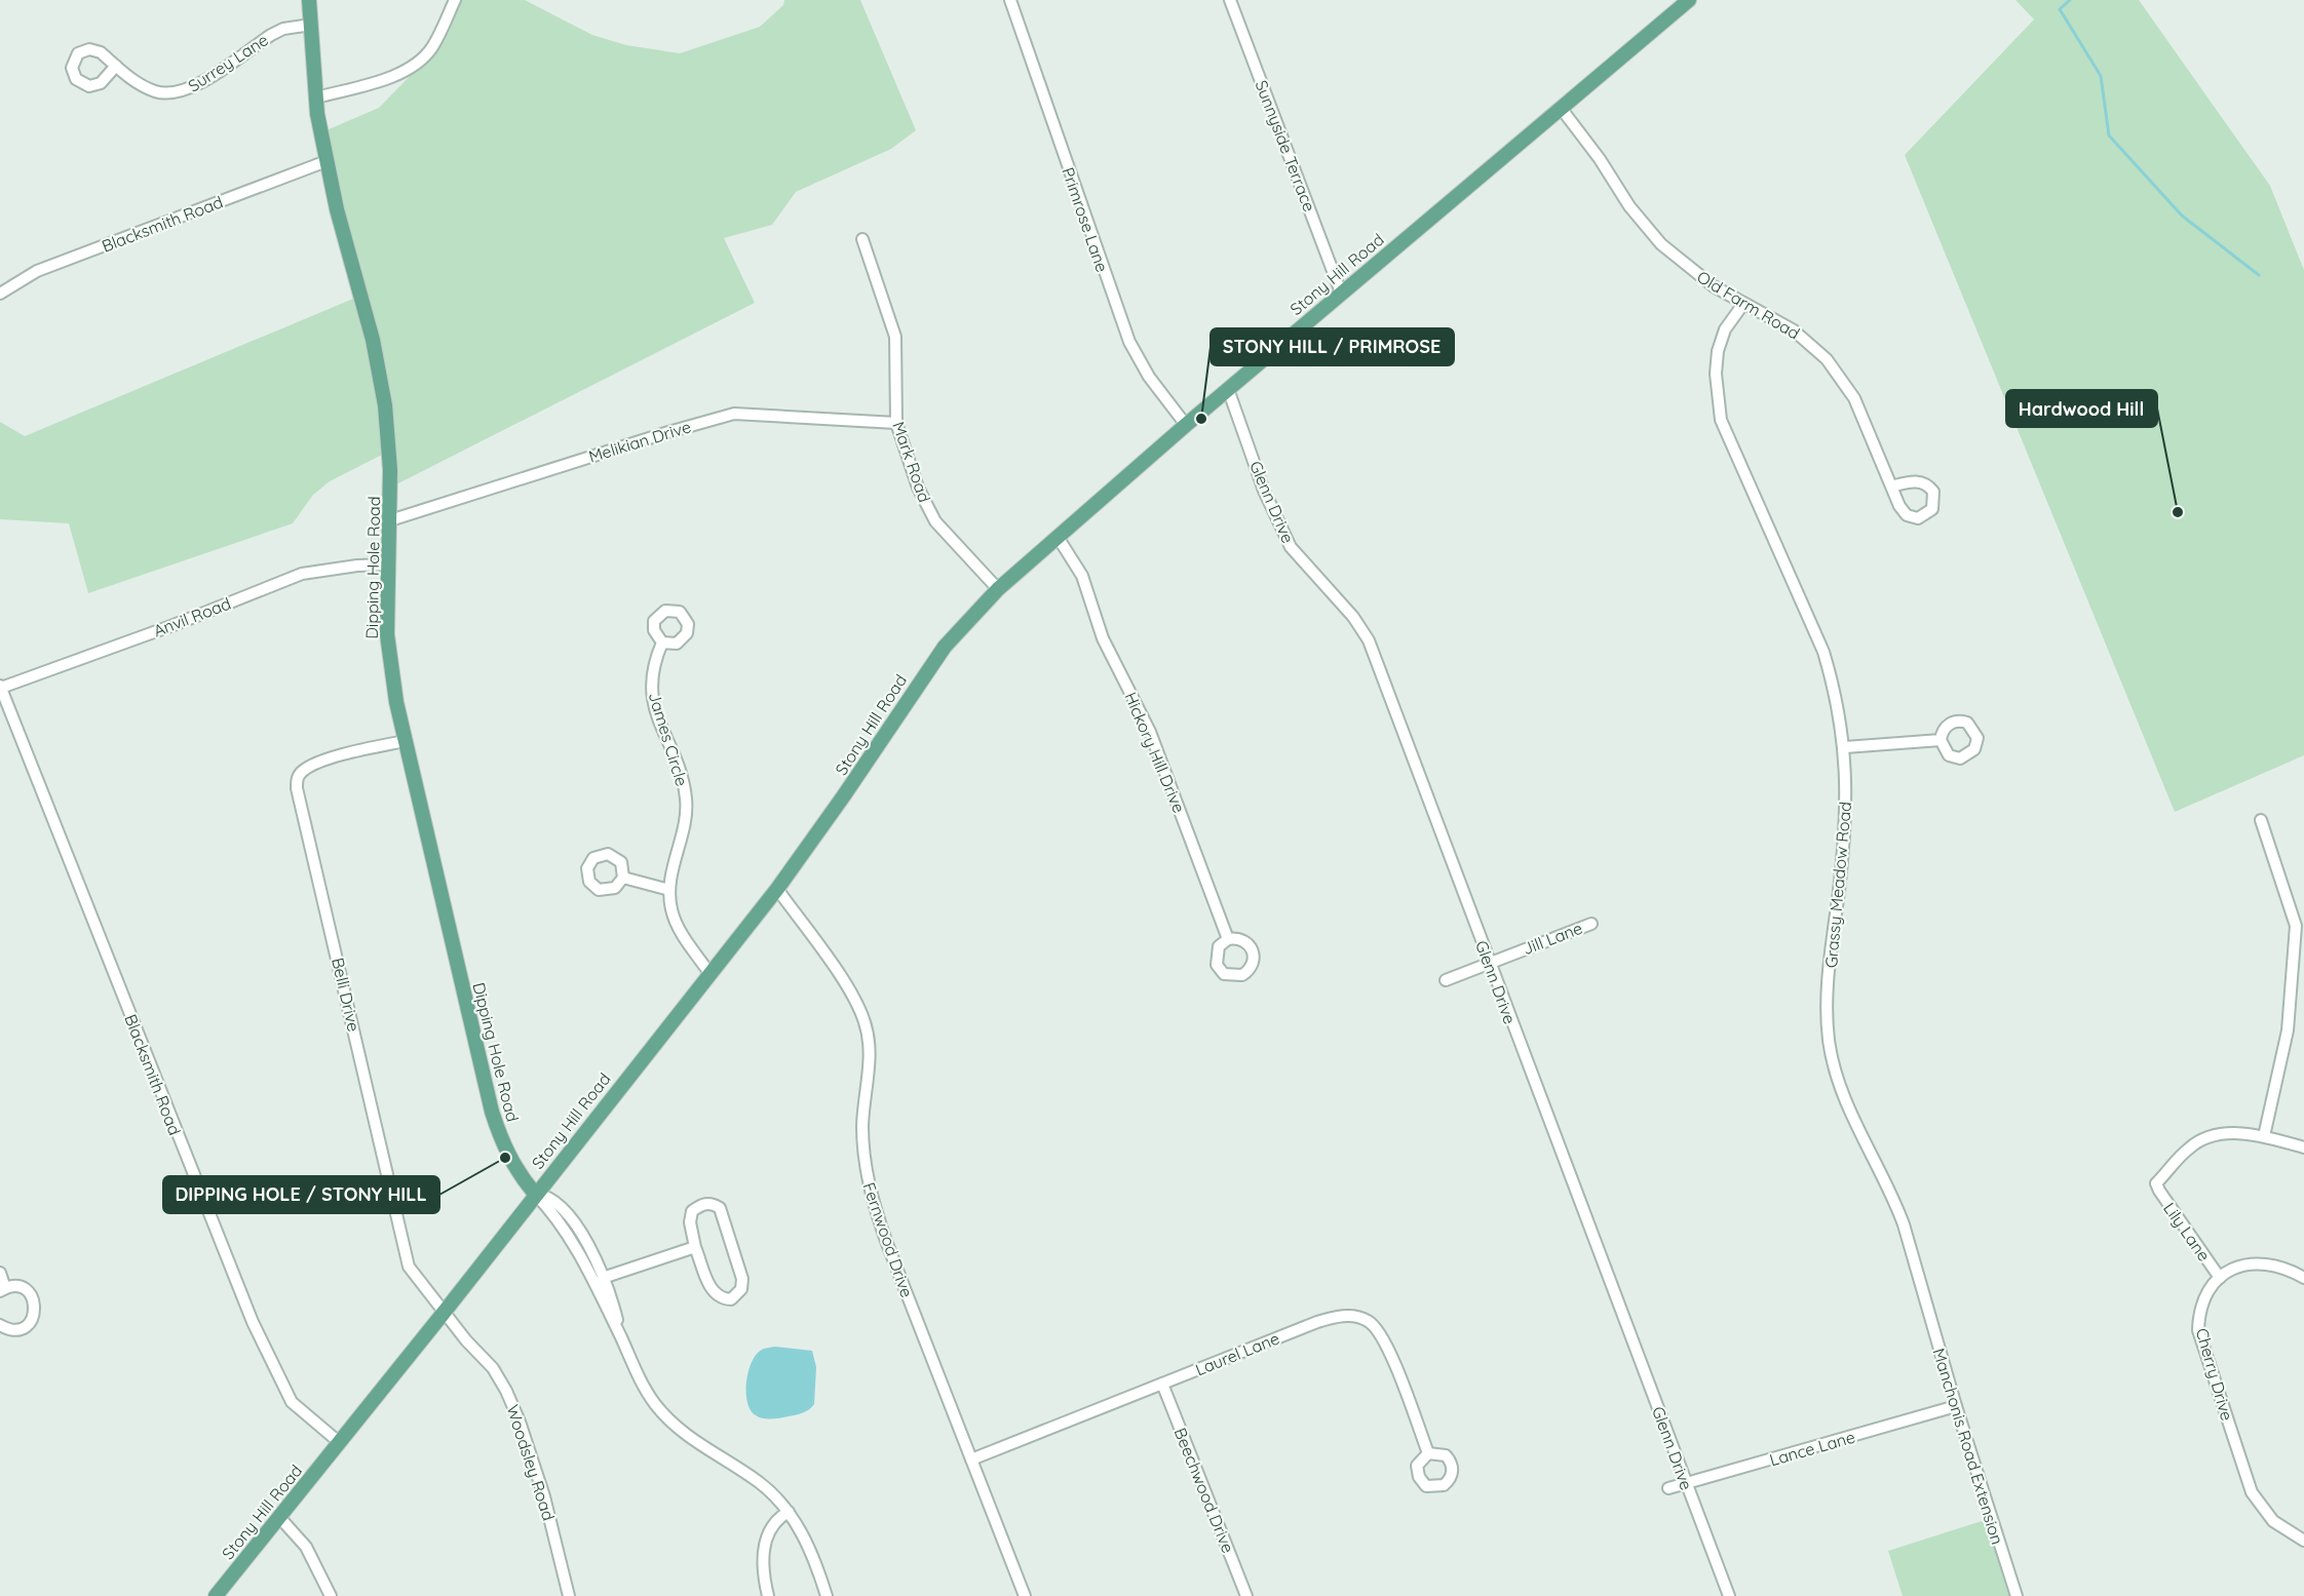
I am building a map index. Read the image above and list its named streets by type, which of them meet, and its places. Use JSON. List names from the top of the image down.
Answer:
{
  "streets": {
    "main road": ["Stony Hill Road", "Dipping Hole Road"],
    "street": [
      "Surrey Lane",
      "Sunnyside Terrace",
      "Primrose Lane",
      "Blacksmith Road",
      "Old Farm Road",
      "Melikian Drive",
      "Mark Road",
      "Glenn Drive",
      "Anvil Road",
      "James Circle",
      "Hickory Hill Drive",
      "Grassy Meadow Road",
      "Jill Lane",
      "Belli Drive",
      "Lily Lane",
      "Fernwood Drive",
      "Laurel Lane",
      "Cherry Drive",
      "Manchonis Road Extension",
      "Lance Lane",
      "Woodsley Road",
      "Beechwood Drive"
    ]
  },
  "crossings": [
    ["Surrey Lane", "Dipping Hole Road"],
    ["Sunnyside Terrace", "Stony Hill Road"],
    ["Primrose Lane", "Stony Hill Road"],
    ["Blacksmith Road", "Stony Hill Road"],
    ["Blacksmith Road", "Dipping Hole Road"],
    ["Blacksmith Road", "Anvil Road"],
    ["Stony Hill Road", "Old Farm Road"],
    ["Stony Hill Road", "Mark Road"],
    ["Stony Hill Road", "Glenn Drive"],
    ["Stony Hill Road", "Dipping Hole Road"],
    ["Stony Hill Road", "James Circle"],
    ["Stony Hill Road", "Hickory Hill Drive"],
    ["Stony Hill Road", "Belli Drive"],
    ["Stony Hill Road", "Fernwood Drive"],
    ["Stony Hill Road", "Woodsley Road"],
    ["Old Farm Road", "Grassy Meadow Road"],
    ["Melikian Drive", "Mark Road"],
    ["Melikian Drive", "Dipping Hole Road"],
    ["Glenn Drive", "Jill Lane"],
    ["Glenn Drive", "Lance Lane"],
    ["Dipping Hole Road", "Anvil Road"],
    ["Dipping Hole Road", "Belli Drive"],
    ["Grassy Meadow Road", "Manchonis Road Extension"],
    ["Belli Drive", "Woodsley Road"],
    ["Lily Lane", "Cherry Drive"],
    ["Fernwood Drive", "Laurel Lane"],
    ["Laurel Lane", "Beechwood Drive"],
    ["Manchonis Road Extension", "Lance Lane"]
  ],
  "places": ["STONY HILL / PRIMROSE", "Hardwood Hill", "DIPPING HOLE / STONY HILL"]
}
